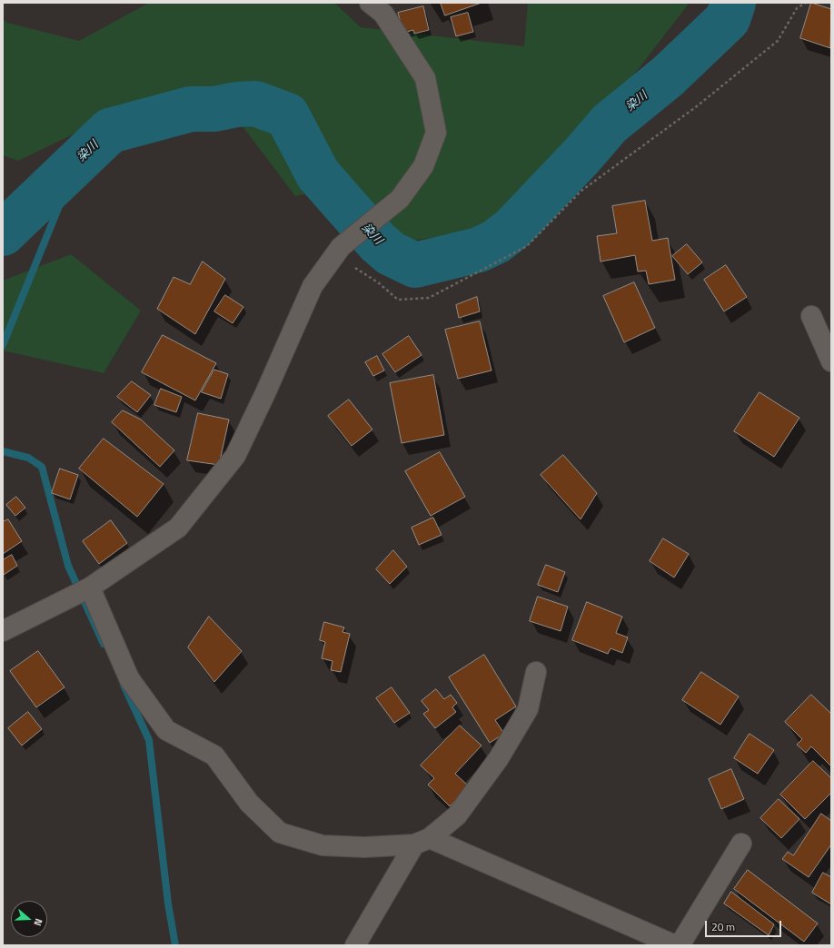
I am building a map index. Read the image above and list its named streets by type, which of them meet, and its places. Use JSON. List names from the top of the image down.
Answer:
{
  "water": ["染川"],
  "scale_bar": "20 m",
  "north": "right"
}
